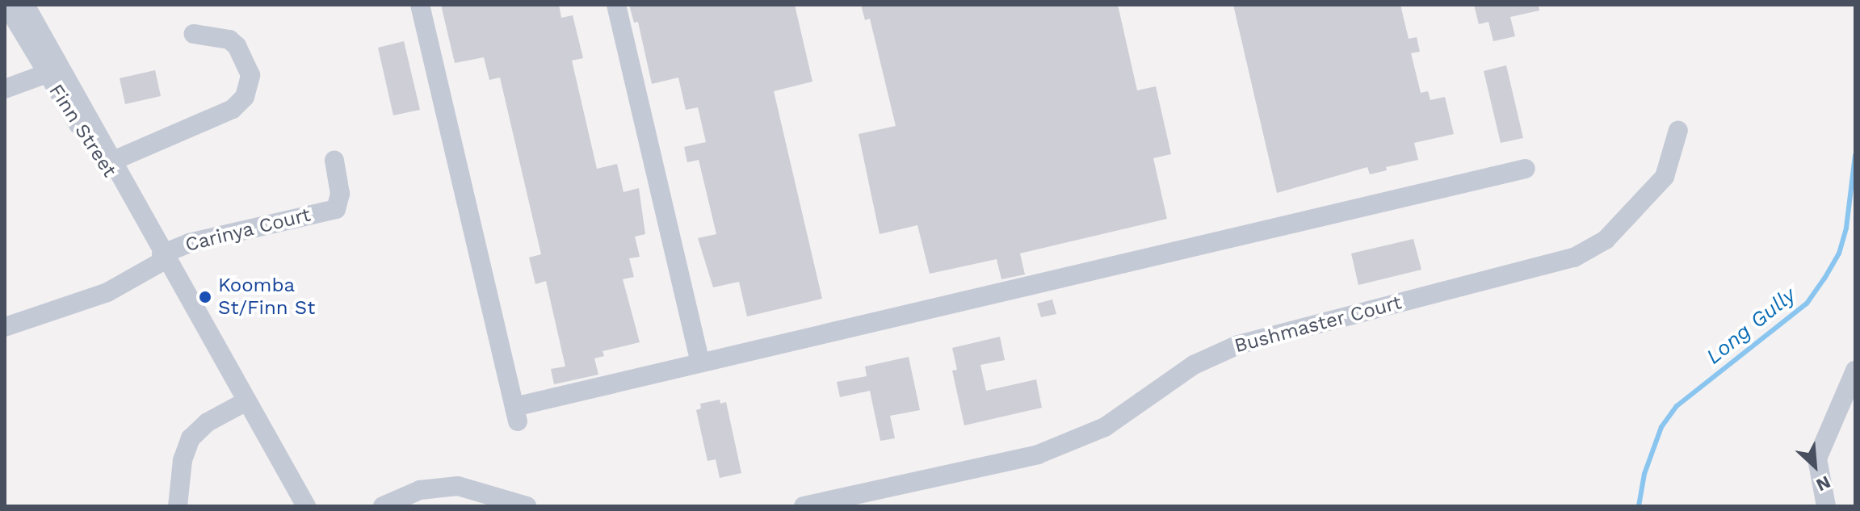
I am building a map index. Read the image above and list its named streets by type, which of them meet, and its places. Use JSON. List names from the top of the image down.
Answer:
{
  "streets": {
    "street": ["Finn Street", "Carinya Court", "Bushmaster Court"]
  },
  "crossings": [
    ["Finn Street", "Carinya Court"]
  ],
  "water": ["Long Gully"],
  "places": ["Koomba St/Finn St"],
  "north": "bottom right"
}
